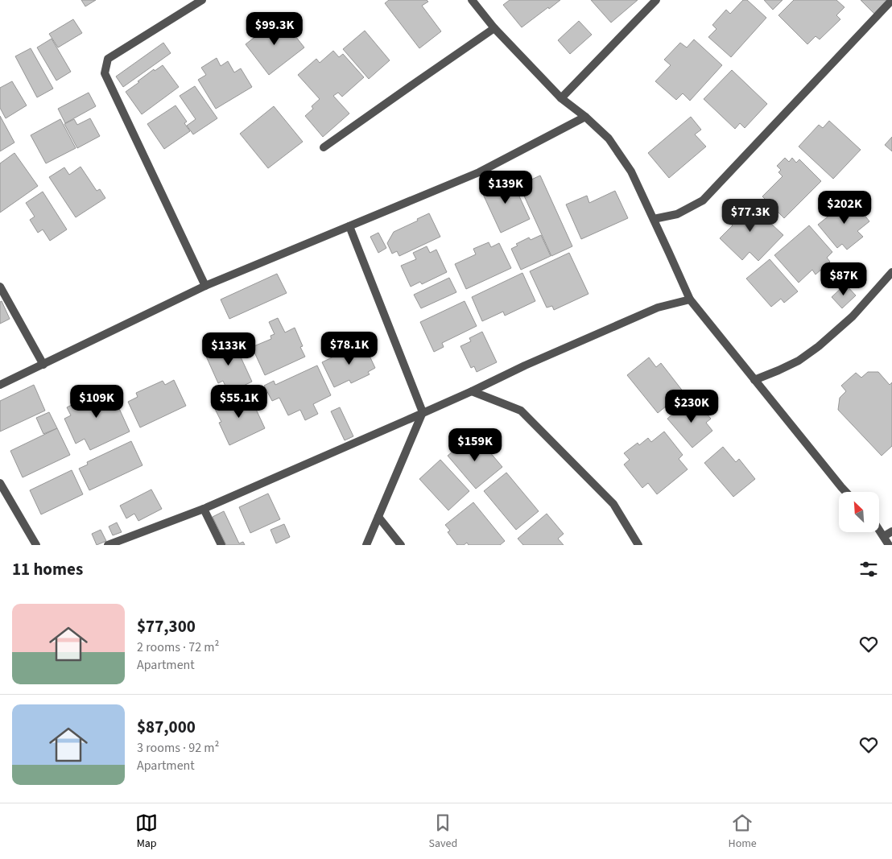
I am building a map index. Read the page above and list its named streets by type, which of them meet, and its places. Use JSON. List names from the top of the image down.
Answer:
{
  "north": "top left",
  "page": {
    "price": [
      "$99.3K",
      "$139K",
      "$202K",
      "$77.3K",
      "$87K",
      "$78.1K",
      "$133K",
      "$109K",
      "$55.1K",
      "$230K",
      "$159K"
    ],
    "heading": "11 homes",
    "list": [
      {
        "name": "$77,300",
        "note": "2 rooms · 72 m² · Apartment"
      },
      {
        "name": "$87,000",
        "note": "3 rooms · 92 m² · Apartment"
      }
    ],
    "tabs": ["Map", "Saved", "Home"]
  }
}
